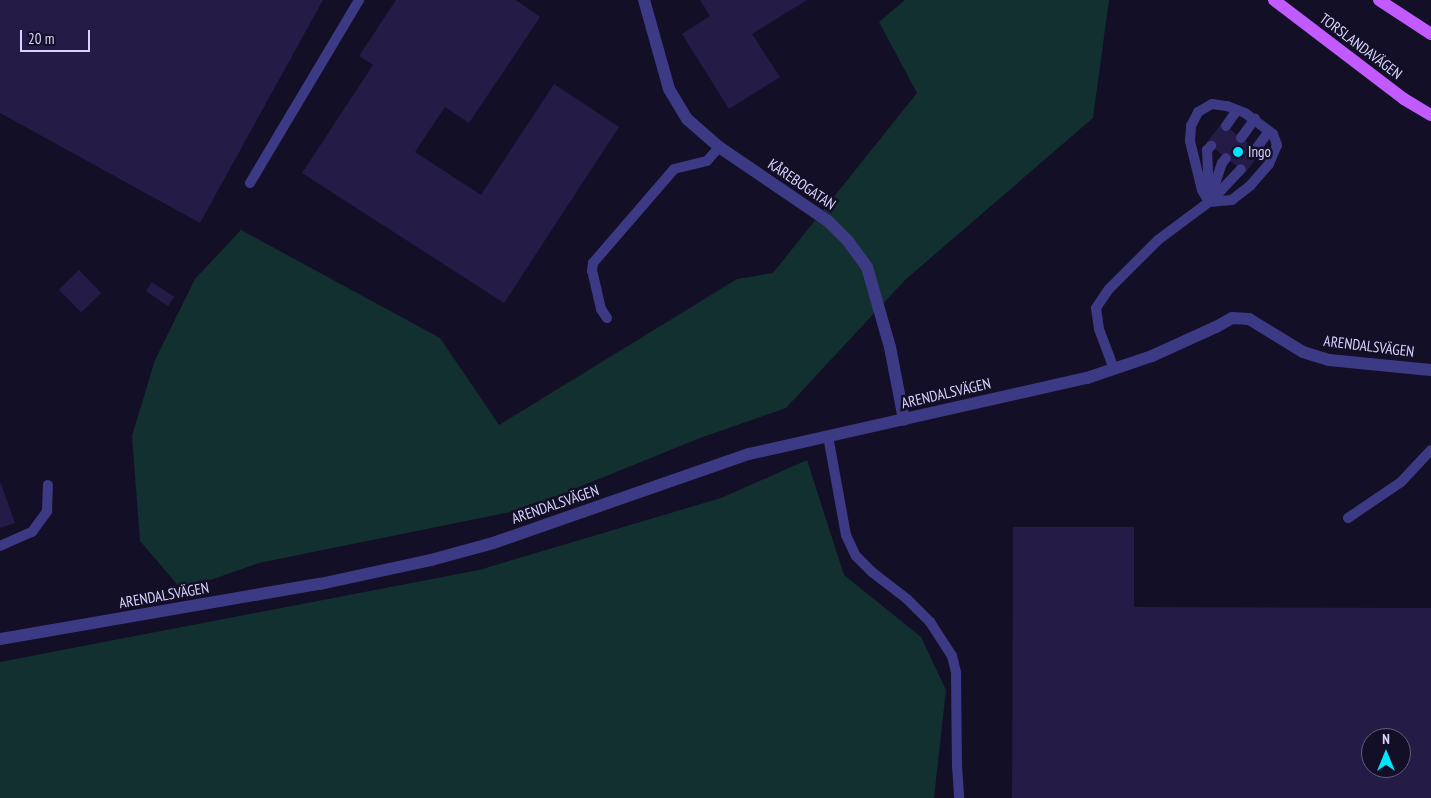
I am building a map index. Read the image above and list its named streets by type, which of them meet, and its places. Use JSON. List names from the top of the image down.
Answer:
{
  "streets": {
    "main road": ["TORSLANDAVÄGEN"],
    "street": ["KÅREBOGATAN", "ARENDALSVÄGEN"]
  },
  "crossings": [
    ["KÅREBOGATAN", "ARENDALSVÄGEN"]
  ],
  "places": ["Ingo"],
  "scale_bar": "20 m",
  "north": "top"
}
